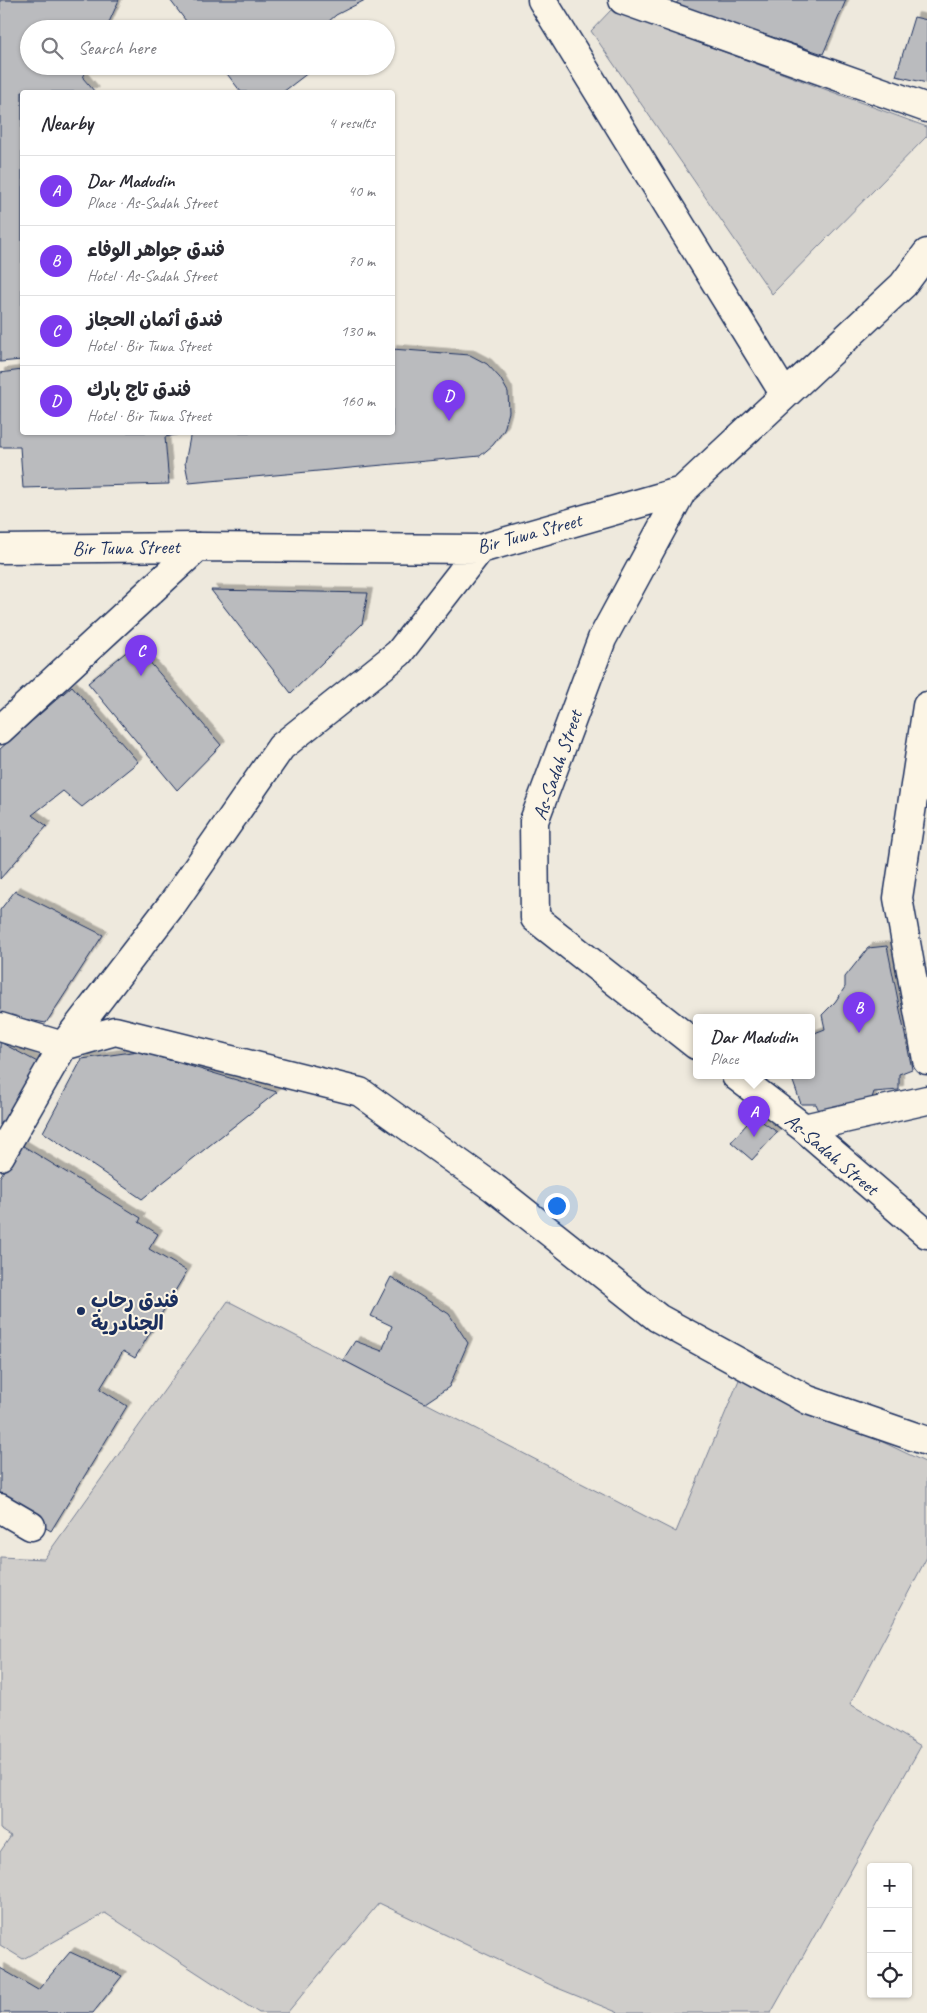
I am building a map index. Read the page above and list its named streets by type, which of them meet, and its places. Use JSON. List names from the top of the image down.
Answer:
{
  "streets": {
    "street": ["Bir Tuwa Street", "As-Sadah Street"]
  },
  "crossings": [
    ["Bir Tuwa Street", "As-Sadah Street"]
  ],
  "places": ["فندق رحاب الجنادرية"],
  "page": {
    "search": "Search here",
    "heading": ["Nearby", "4 results"],
    "list": [
      {
        "mark": "A",
        "name": "Dar Madudin",
        "note": "Place · As-Sadah Street",
        "value": "40 m"
      },
      {
        "mark": "B",
        "name": "فندق جواهر الوفاء",
        "note": "Hotel · As-Sadah Street",
        "value": "70 m"
      },
      {
        "mark": "C",
        "name": "فندق أثمان الحجاز",
        "note": "Hotel · Bir Tuwa Street",
        "value": "130 m"
      },
      {
        "mark": "D",
        "name": "فندق تاج بارك",
        "note": "Hotel · Bir Tuwa Street",
        "value": "160 m"
      }
    ],
    "pins": [
      "D",
      "C",
      "B",
      "A"
    ],
    "popup": ["Dar Madudin", "Place"],
    "map_buttons": ["+", "−"]
  }
}
